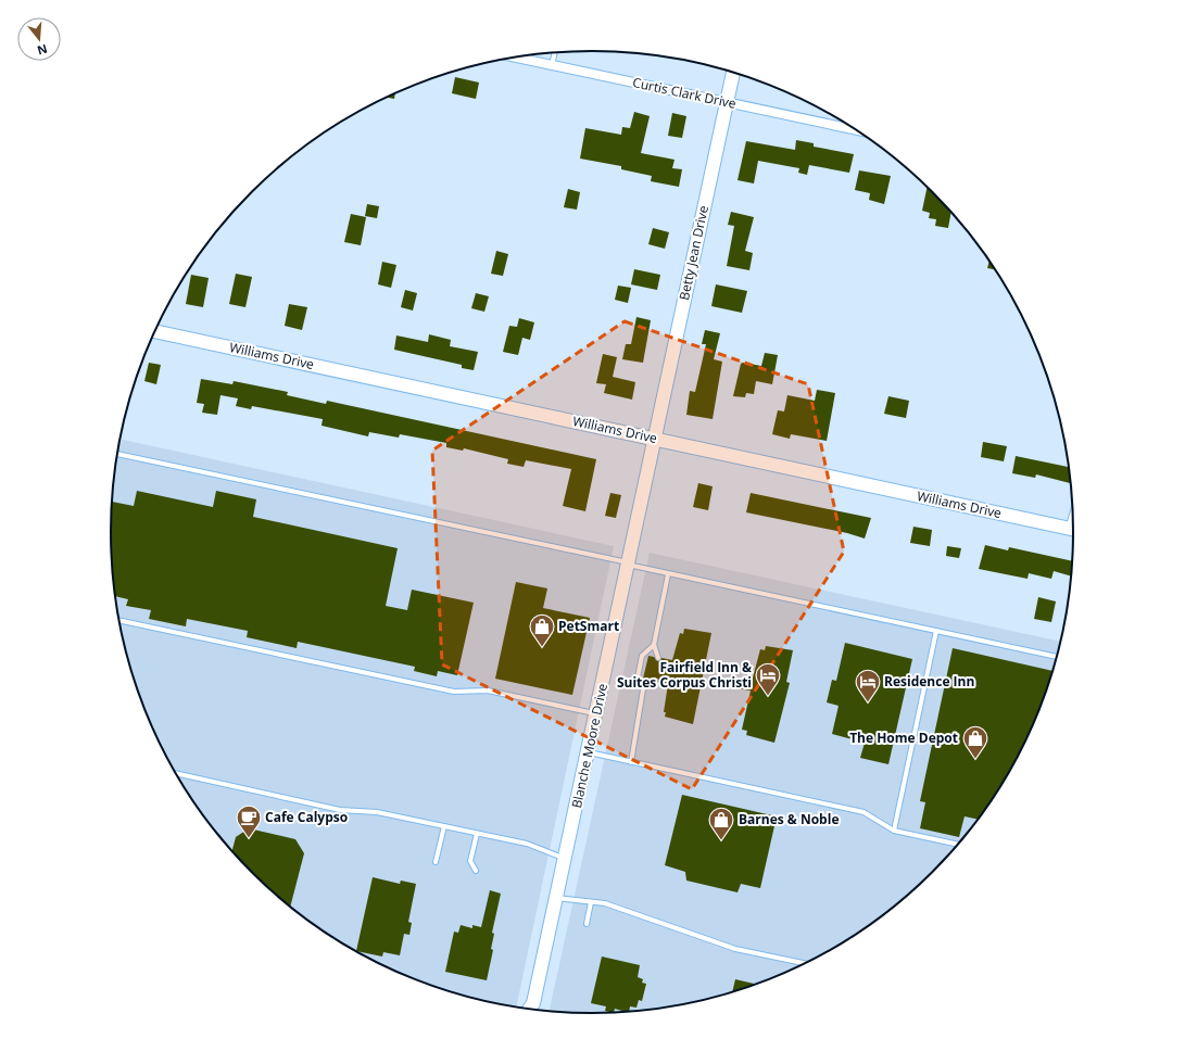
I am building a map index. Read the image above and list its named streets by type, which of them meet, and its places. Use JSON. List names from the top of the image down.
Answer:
{
  "streets": {
    "street": [
      "Curtis Clark Drive",
      "Betty Jean Drive",
      "Williams Drive",
      "Blanche Moore Drive"
    ]
  },
  "crossings": [
    ["Curtis Clark Drive", "Betty Jean Drive"],
    ["Betty Jean Drive", "Williams Drive"],
    ["Betty Jean Drive", "Blanche Moore Drive"],
    ["Williams Drive", "Blanche Moore Drive"]
  ],
  "places": {
    "shop": ["PetSmart", "The Home Depot", "Barnes & Noble"],
    "hotel": ["Fairfield Inn & Suites Corpus Christi", "Residence Inn"],
    "cafe": ["Cafe Calypso"]
  },
  "north": "bottom"
}
